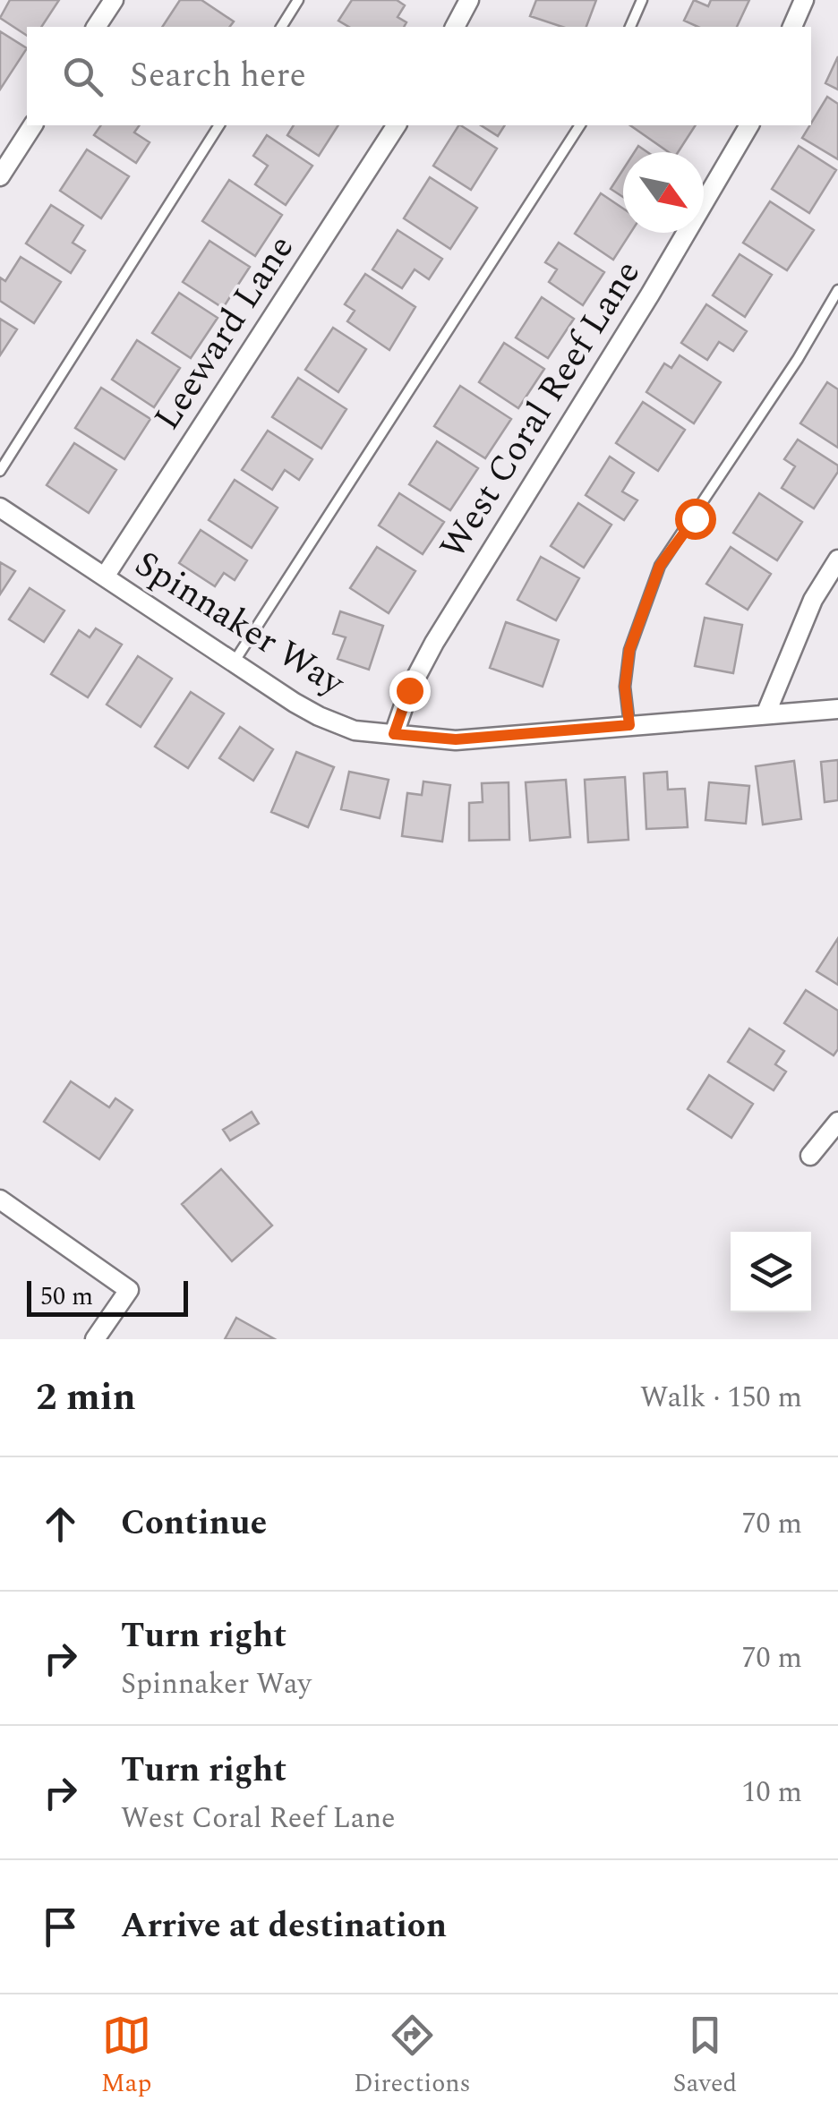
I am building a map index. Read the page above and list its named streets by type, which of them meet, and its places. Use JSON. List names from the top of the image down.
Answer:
{
  "streets": {
    "street": ["Leeward Lane", "West Coral Reef Lane", "Spinnaker Way"]
  },
  "crossings": [
    ["Leeward Lane", "Spinnaker Way"],
    ["West Coral Reef Lane", "Spinnaker Way"]
  ],
  "scale_bar": "50 m",
  "north": "bottom right",
  "page": {
    "search": "Search here",
    "scale": "50 m",
    "heading": ["2 min", "Walk · 150 m"],
    "list": [
      ["Continue", "70 m"],
      ["Turn right", "Spinnaker Way", "70 m"],
      ["Turn right", "West Coral Reef Lane", "10 m"],
      "Arrive at destination"
    ],
    "nav": ["Map", "Directions", "Saved"]
  }
}
